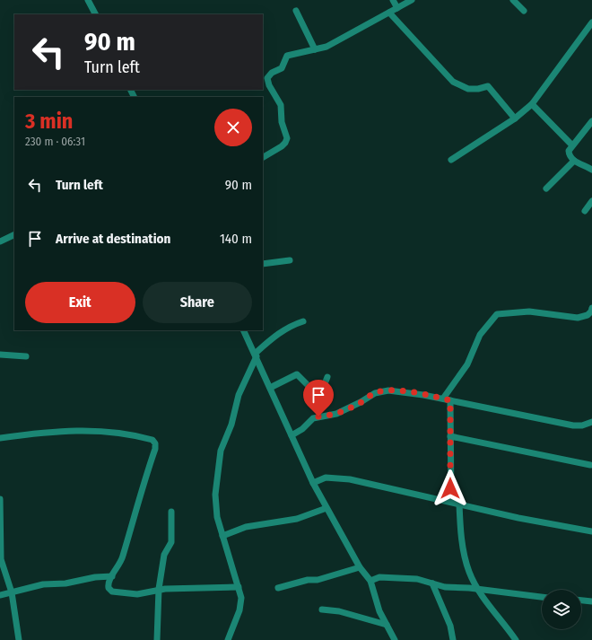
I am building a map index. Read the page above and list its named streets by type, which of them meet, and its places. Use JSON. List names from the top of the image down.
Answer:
{
  "page": {
    "turn": ["90 m", "Turn left"],
    "heading": ["3 min", "230 m · 06:31"],
    "list": [
      {
        "name": "Turn left",
        "value": "90 m"
      },
      {
        "name": "Arrive at destination",
        "value": "140 m"
      }
    ],
    "buttons": ["Exit", "Share"]
  }
}
